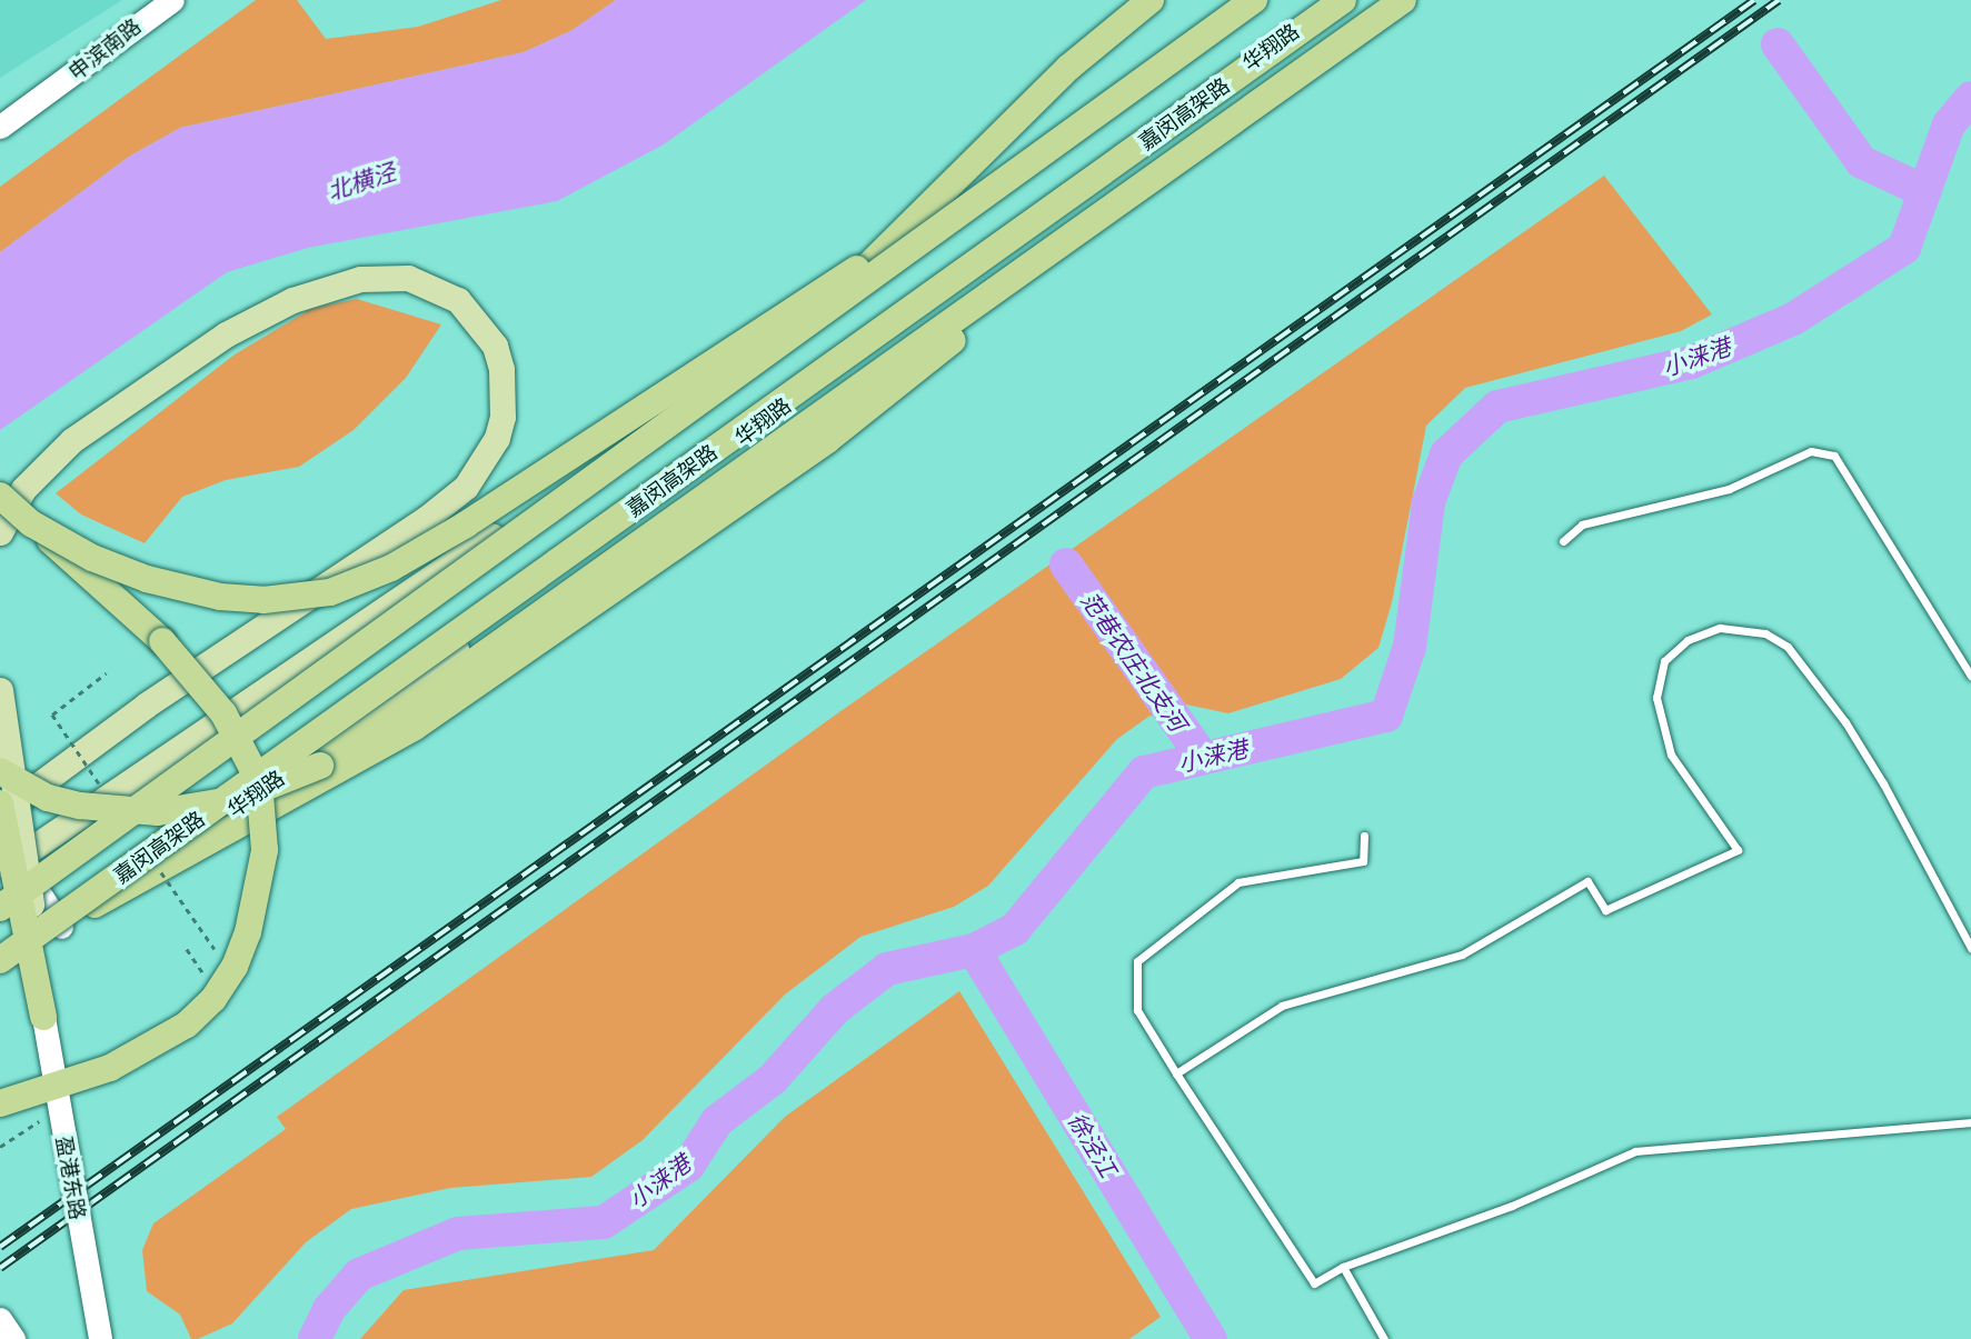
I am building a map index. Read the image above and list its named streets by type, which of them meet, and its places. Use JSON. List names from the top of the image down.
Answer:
{
  "streets": {
    "highway": ["嘉闵高架路"],
    "main road": ["华翔路", "申滨南路", "盈港东路"]
  },
  "crossings": [
    ["华翔路", "嘉闵高架路"]
  ],
  "water": [
    "北横泾",
    "小涞港",
    "范巷农庄北支河",
    "徐泾江"
  ]
}
